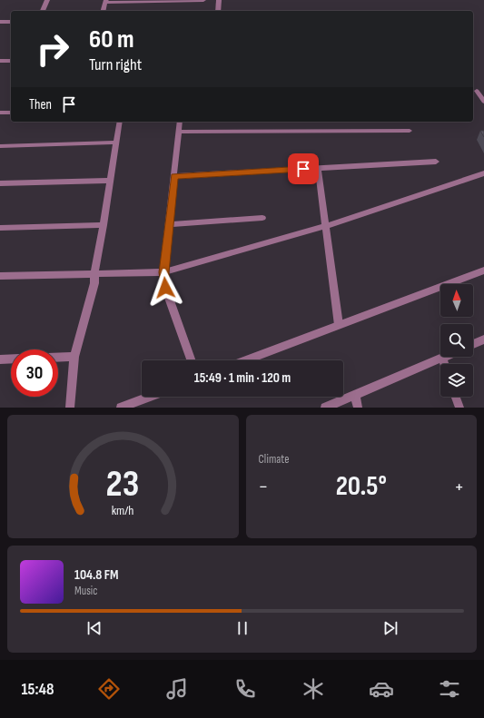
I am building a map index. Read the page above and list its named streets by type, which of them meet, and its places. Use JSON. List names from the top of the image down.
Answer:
{
  "north": "top",
  "page": {
    "turn": ["60 m", "Turn right"],
    "then": "Then",
    "limit": "30",
    "trip": "15:49 · 1 min · 120 m",
    "tile": "Climate",
    "heat": ["−", "20.5°", "+"],
    "song": ["104.8 FM", "Music"],
    "tabs": "15:48",
    "gauge": ["23", "km/h"]
  }
}
